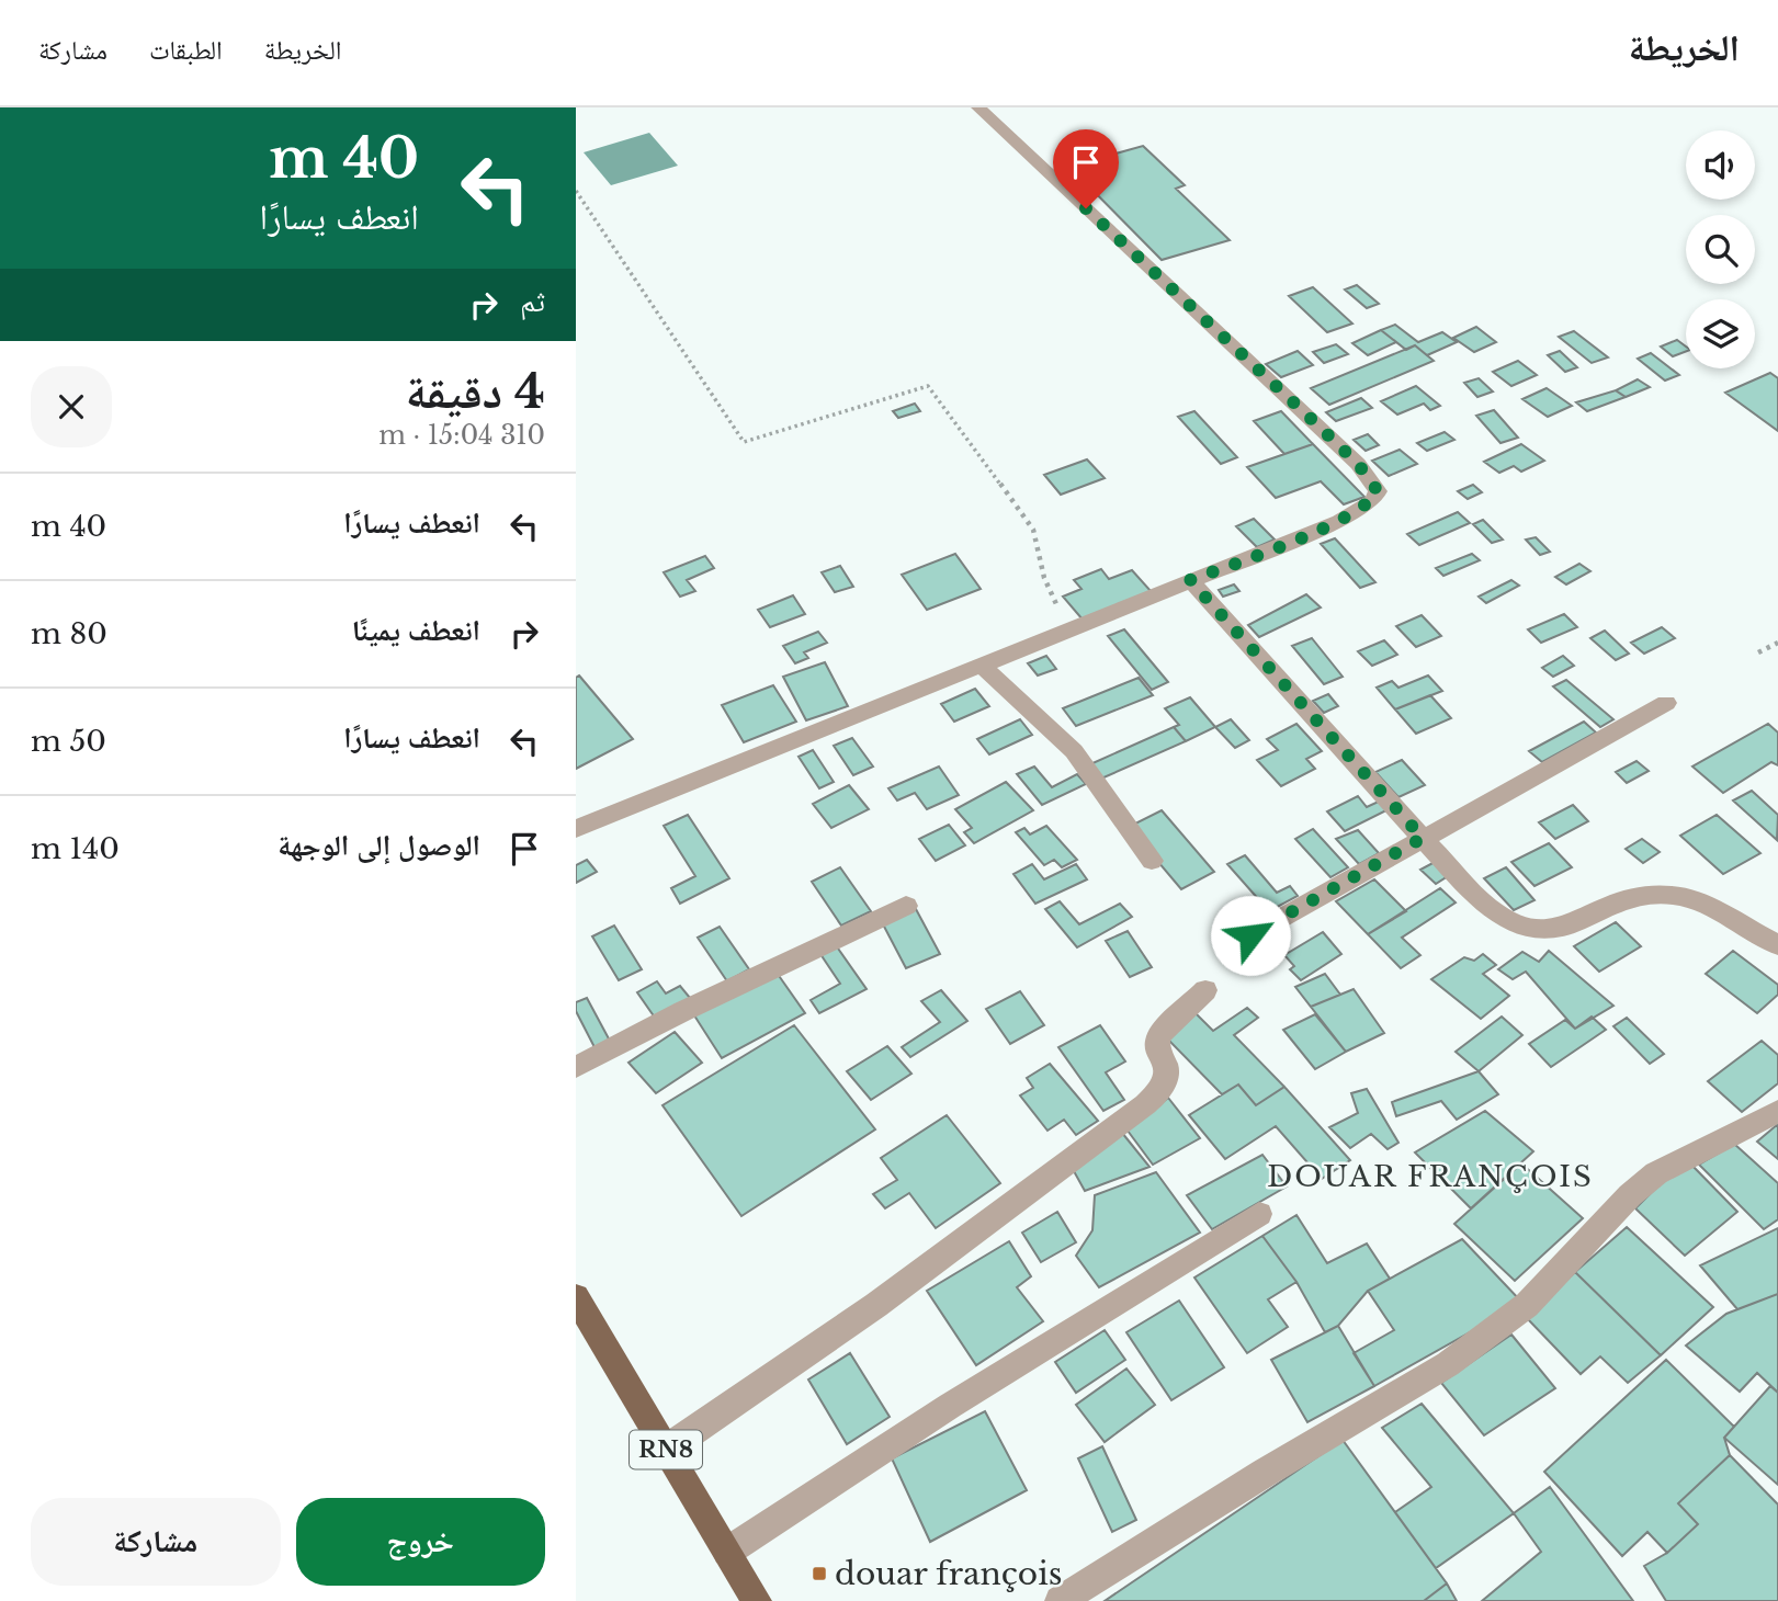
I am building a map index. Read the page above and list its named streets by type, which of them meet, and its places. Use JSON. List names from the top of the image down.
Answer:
{
  "streets": {
    "main road": ["RN8"]
  },
  "districts": ["DOUAR FRANÇOIS"],
  "places": {
    "transit": ["douar françois"]
  },
  "page": {
    "header": "الخريطة",
    "nav": ["الخريطة", "الطبقات", "مشاركة"],
    "turn": ["40 m", "انعطف يسارًا"],
    "then": "ثم",
    "heading": ["4 دقيقة", "310 m · 15:04"],
    "list": [
      {
        "name": "انعطف يسارًا",
        "value": "40 m"
      },
      {
        "name": "انعطف يمينًا",
        "value": "80 m"
      },
      {
        "name": "انعطف يسارًا",
        "value": "50 m"
      },
      {
        "name": "الوصول إلى الوجهة",
        "value": "140 m"
      }
    ],
    "buttons": ["خروج", "مشاركة"]
  }
}
